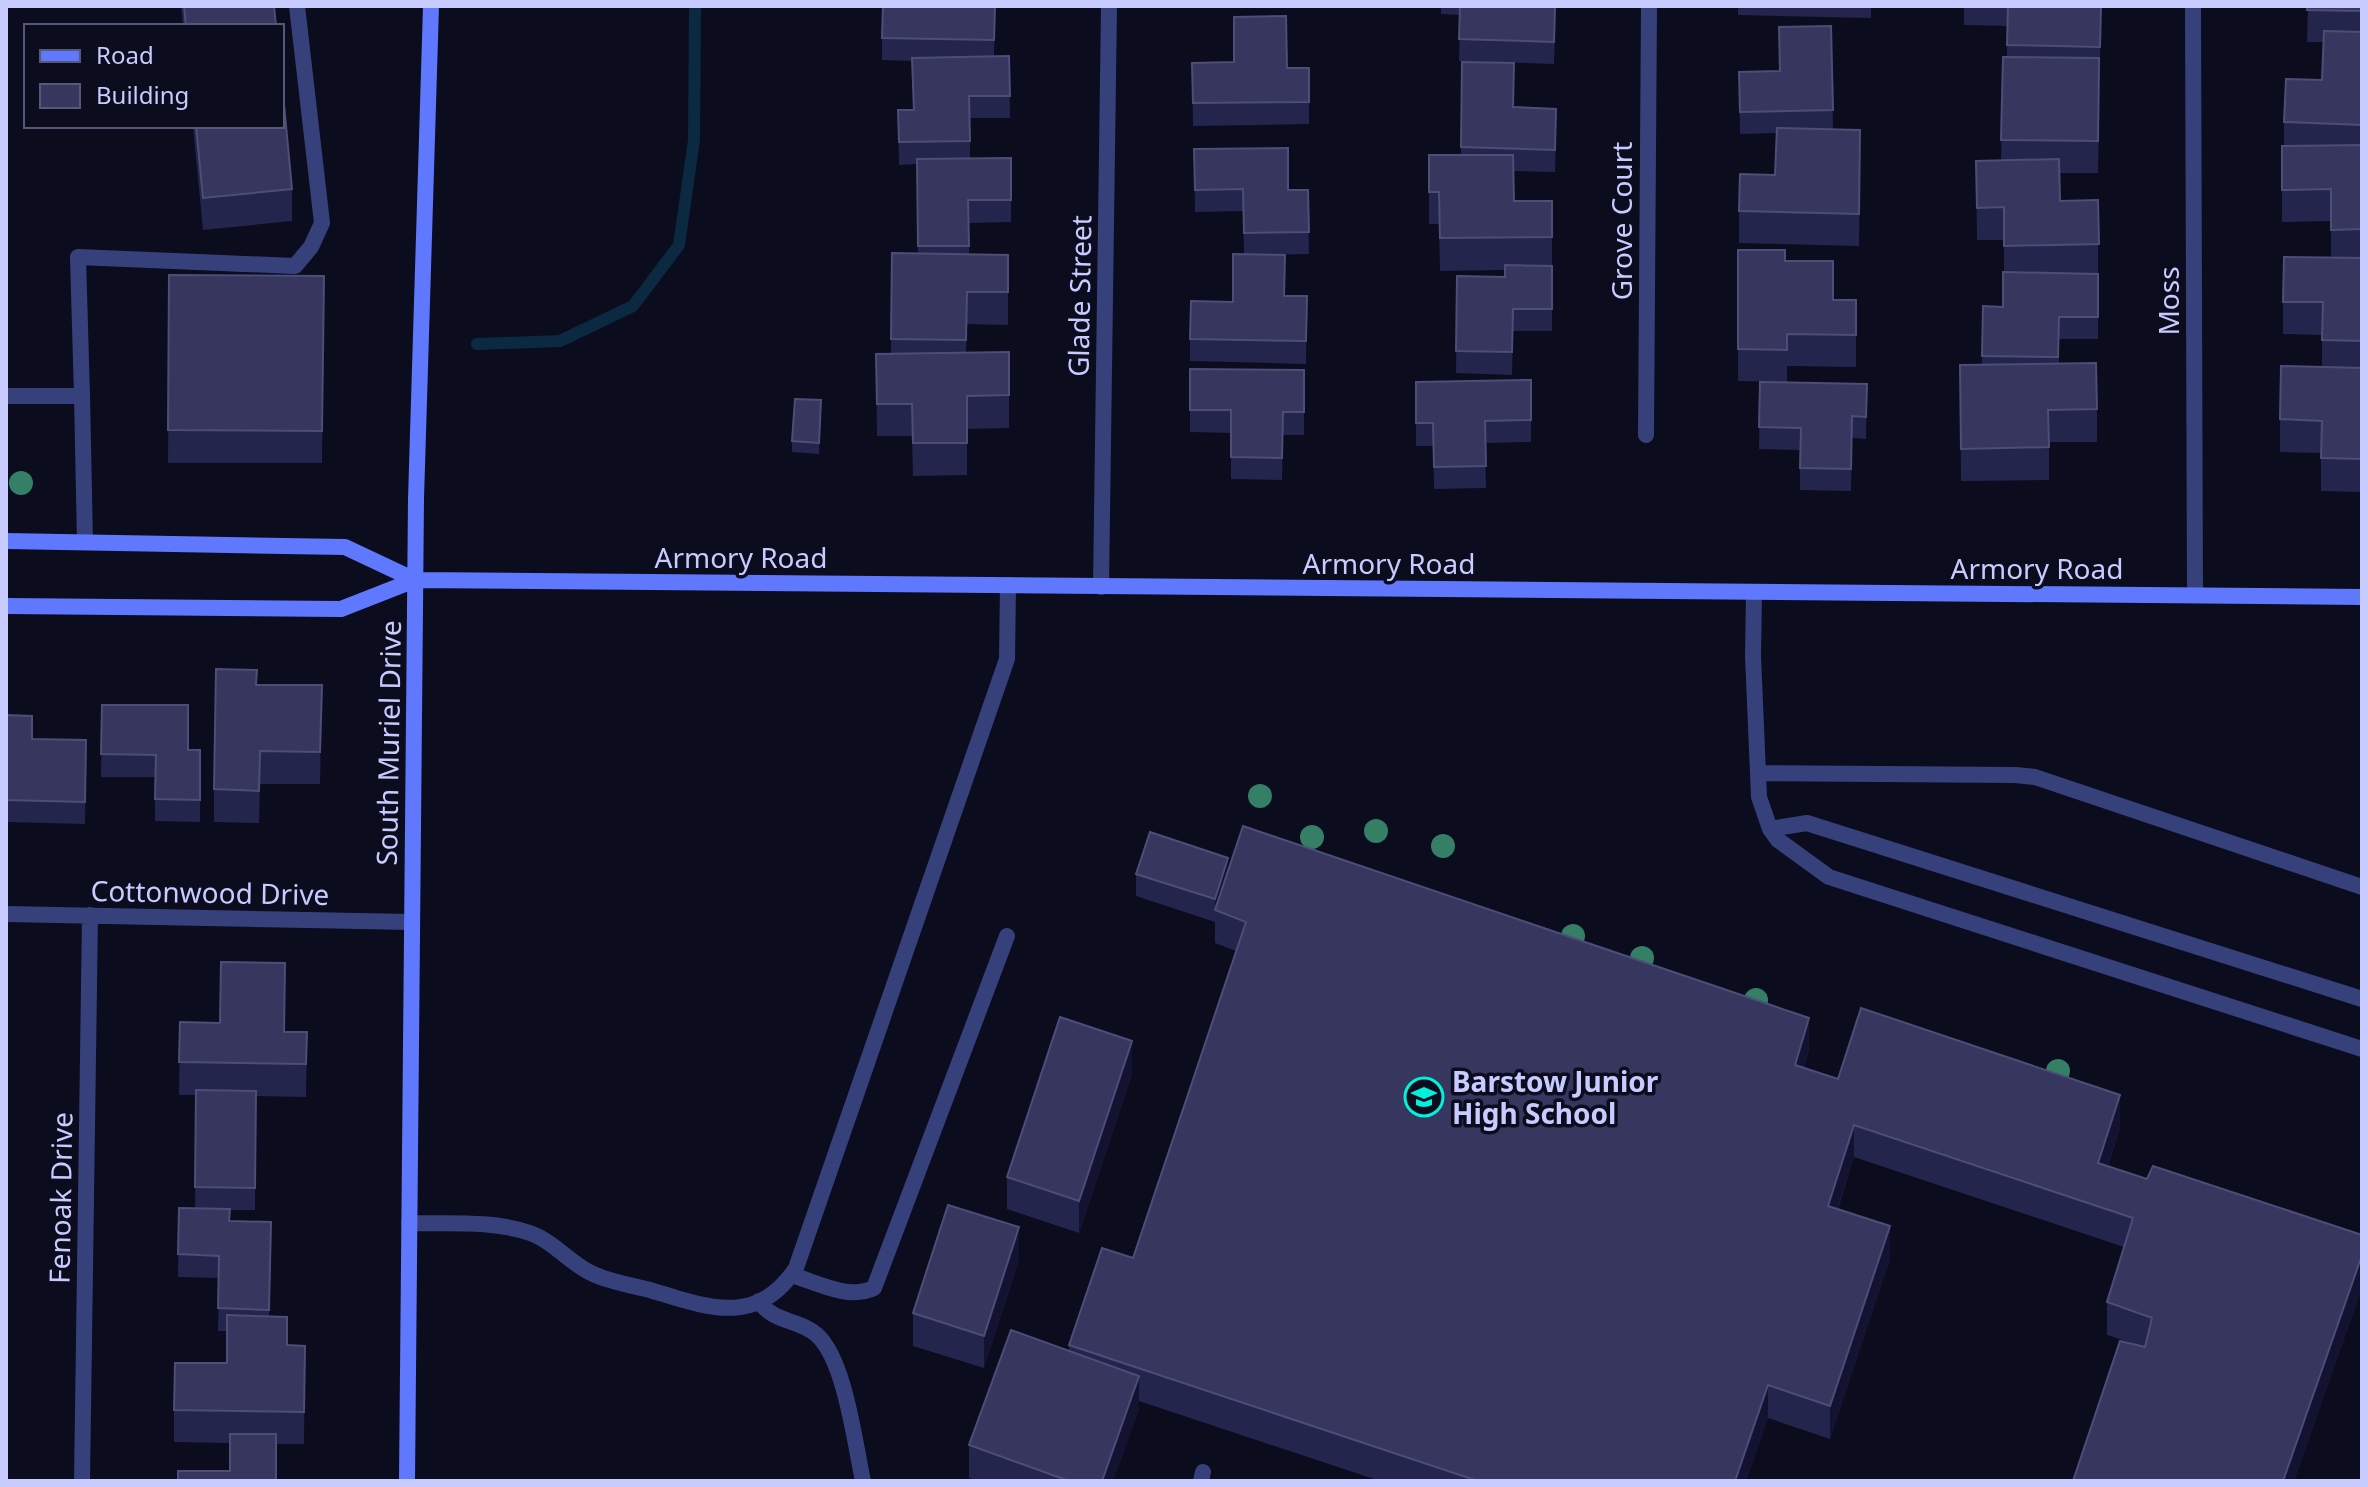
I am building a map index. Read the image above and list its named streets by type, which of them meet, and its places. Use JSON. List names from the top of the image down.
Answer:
{
  "streets": {
    "main road": ["Armory Road", "South Muriel Drive"],
    "street": [
      "Grove Court",
      "Glade Street",
      "Moss",
      "Cottonwood Drive",
      "Fenoak Drive"
    ]
  },
  "crossings": [
    ["Glade Street", "Armory Road"],
    ["Moss", "Armory Road"],
    ["Armory Road", "South Muriel Drive"],
    ["South Muriel Drive", "Cottonwood Drive"],
    ["Cottonwood Drive", "Fenoak Drive"]
  ],
  "places": {
    "school or university": ["Barstow Junior High School"]
  },
  "legend": ["Road", "Building"]
}
